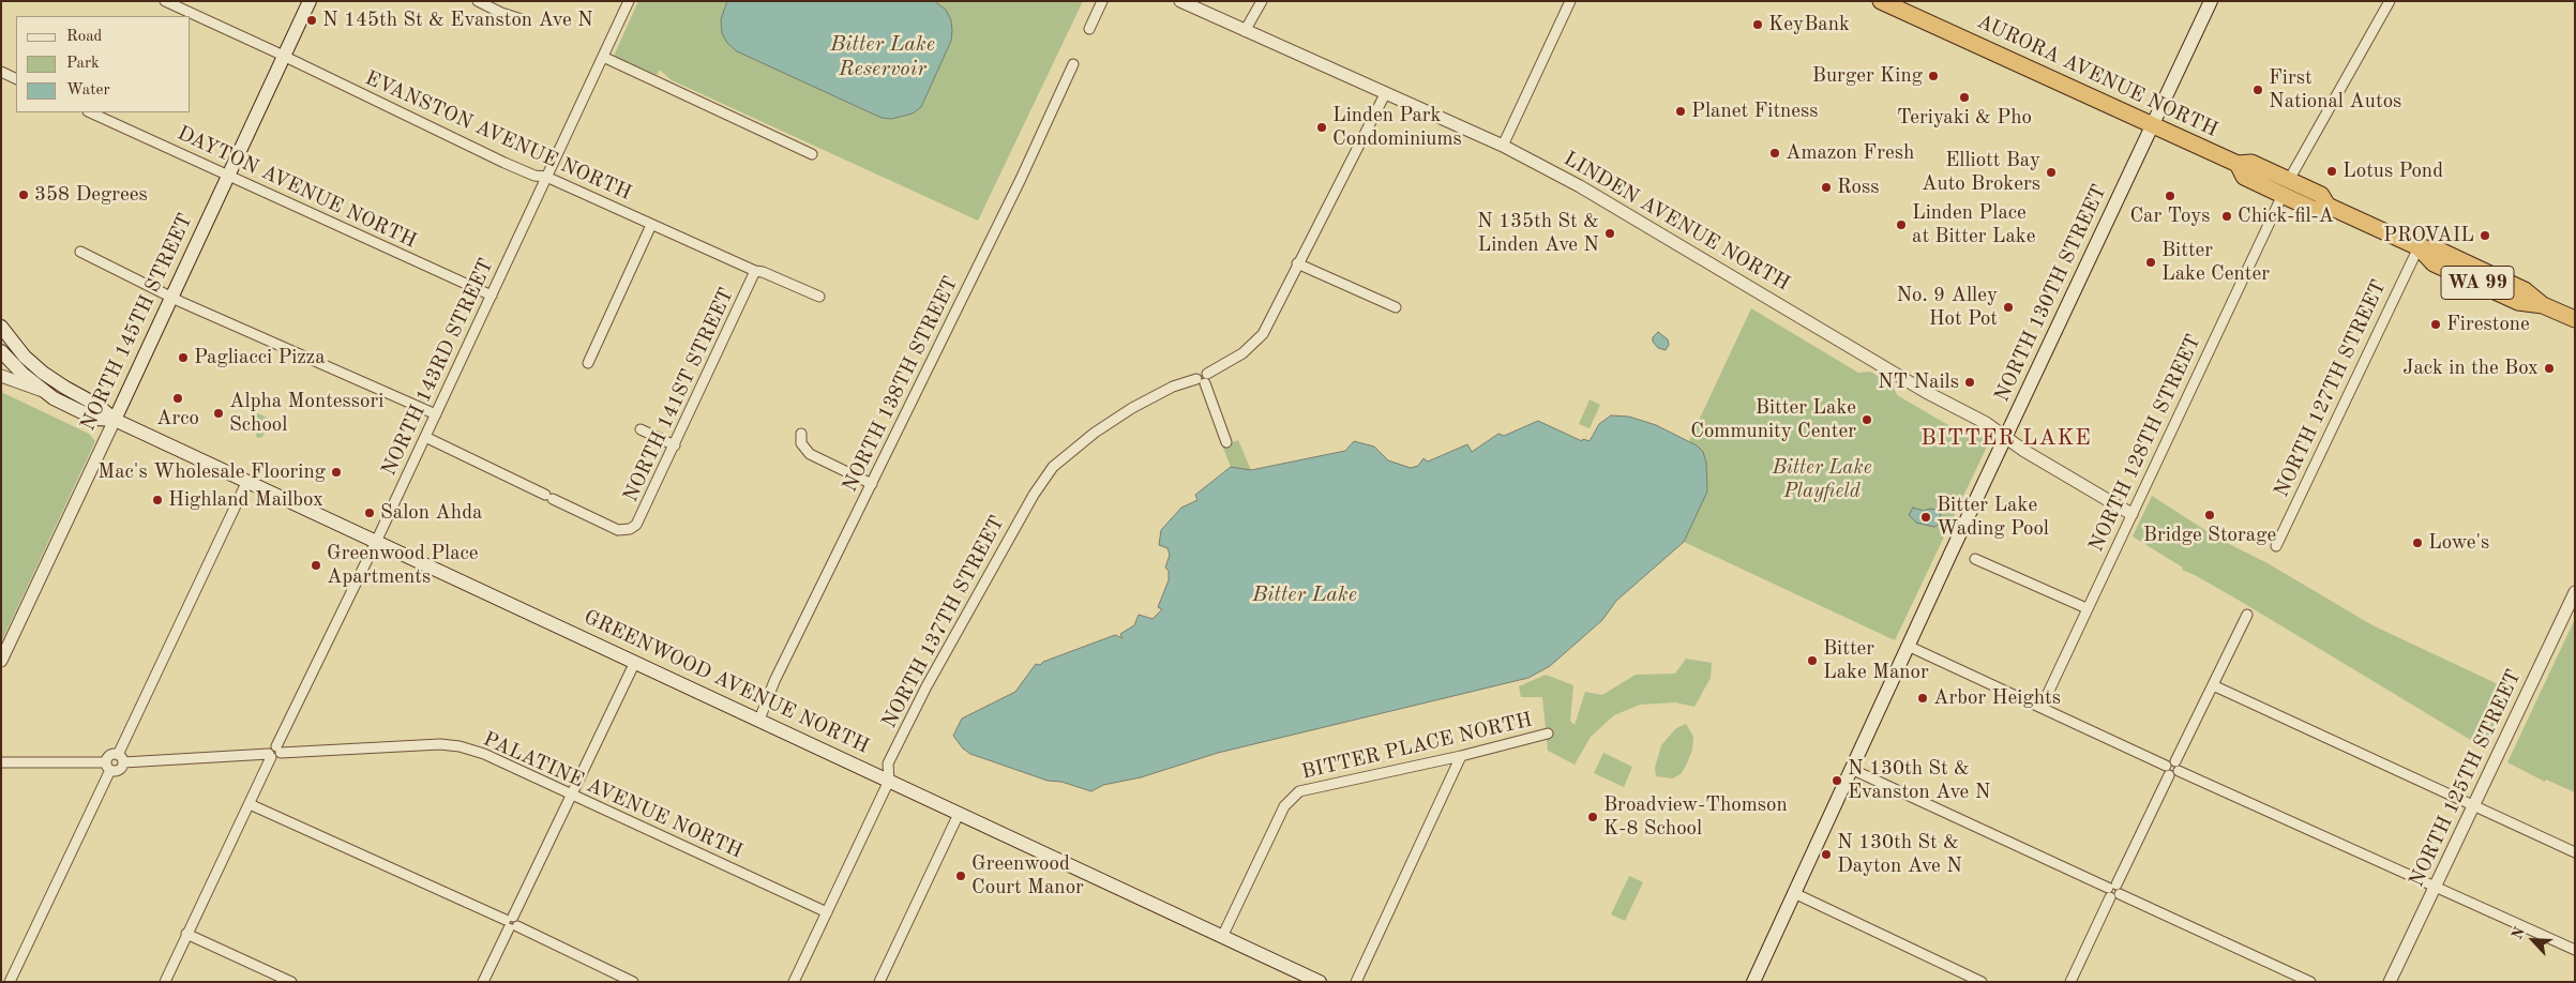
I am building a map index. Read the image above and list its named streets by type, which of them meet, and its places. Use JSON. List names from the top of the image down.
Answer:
{
  "streets": {
    "highway": ["AURORA AVENUE NORTH", "WA 99"],
    "main road": ["NORTH 130TH STREET", "NORTH 145TH STREET", "GREENWOOD AVENUE NORTH"],
    "street": [
      "EVANSTON AVENUE NORTH",
      "DAYTON AVENUE NORTH",
      "LINDEN AVENUE NORTH",
      "NORTH 143RD STREET",
      "NORTH 138TH STREET",
      "NORTH 127TH STREET",
      "NORTH 141ST STREET",
      "NORTH 128TH STREET",
      "NORTH 137TH STREET",
      "BITTER PLACE NORTH",
      "NORTH 125TH STREET",
      "PALATINE AVENUE NORTH"
    ]
  },
  "crossings": [
    ["AURORA AVENUE NORTH", "NORTH 130TH STREET"],
    ["AURORA AVENUE NORTH", "NORTH 127TH STREET"],
    ["AURORA AVENUE NORTH", "NORTH 128TH STREET"],
    ["EVANSTON AVENUE NORTH", "NORTH 145TH STREET"],
    ["EVANSTON AVENUE NORTH", "NORTH 143RD STREET"],
    ["EVANSTON AVENUE NORTH", "NORTH 141ST STREET"],
    ["DAYTON AVENUE NORTH", "NORTH 145TH STREET"],
    ["DAYTON AVENUE NORTH", "NORTH 143RD STREET"],
    ["LINDEN AVENUE NORTH", "NORTH 130TH STREET"],
    ["LINDEN AVENUE NORTH", "NORTH 128TH STREET"],
    ["LINDEN AVENUE NORTH", "NORTH 137TH STREET"],
    ["NORTH 145TH STREET", "GREENWOOD AVENUE NORTH"],
    ["NORTH 143RD STREET", "NORTH 141ST STREET"],
    ["NORTH 143RD STREET", "GREENWOOD AVENUE NORTH"],
    ["NORTH 143RD STREET", "PALATINE AVENUE NORTH"],
    ["NORTH 138TH STREET", "GREENWOOD AVENUE NORTH"],
    ["NORTH 137TH STREET", "GREENWOOD AVENUE NORTH"],
    ["NORTH 137TH STREET", "PALATINE AVENUE NORTH"],
    ["GREENWOOD AVENUE NORTH", "BITTER PLACE NORTH"]
  ],
  "districts": ["BITTER LAKE"],
  "water": ["Bitter Lake Reservoir", "Bitter Lake"],
  "parks": ["Bitter Lake Playfield"],
  "places": [
    "N 145th St & Evanston Ave N",
    "KeyBank",
    "Burger King",
    "First National Autos",
    "Teriyaki & Pho",
    "Planet Fitness",
    "Linden Park Condominiums",
    "Amazon Fresh",
    "Lotus Pond",
    "Elliott Bay Auto Brokers",
    "Ross",
    "358 Degrees",
    "Car Toys",
    "Chick-fil-A",
    "Linden Place at Bitter Lake",
    "N 135th St & Linden Ave N",
    "PROVAIL",
    "Bitter Lake Center",
    "No. 9 Alley Hot Pot",
    "Firestone",
    "Pagliacci Pizza",
    "Jack in the Box",
    "NT Nails",
    "Arco",
    "Alpha Montessori School",
    "Bitter Lake Community Center",
    "Mac's Wholesale Flooring",
    "Highland Mailbox",
    "Salon Ahda",
    "Bridge Storage",
    "Bitter Lake Wading Pool",
    "Lowe's",
    "Greenwood Place Apartments",
    "Bitter Lake Manor",
    "Arbor Heights",
    "N 130th St & Evanston Ave N",
    "Broadview-Thomson K-8 School",
    "N 130th St & Dayton Ave N",
    "Greenwood Court Manor"
  ],
  "legend": ["Road", "Park", "Water"],
  "north": "top left"
}
